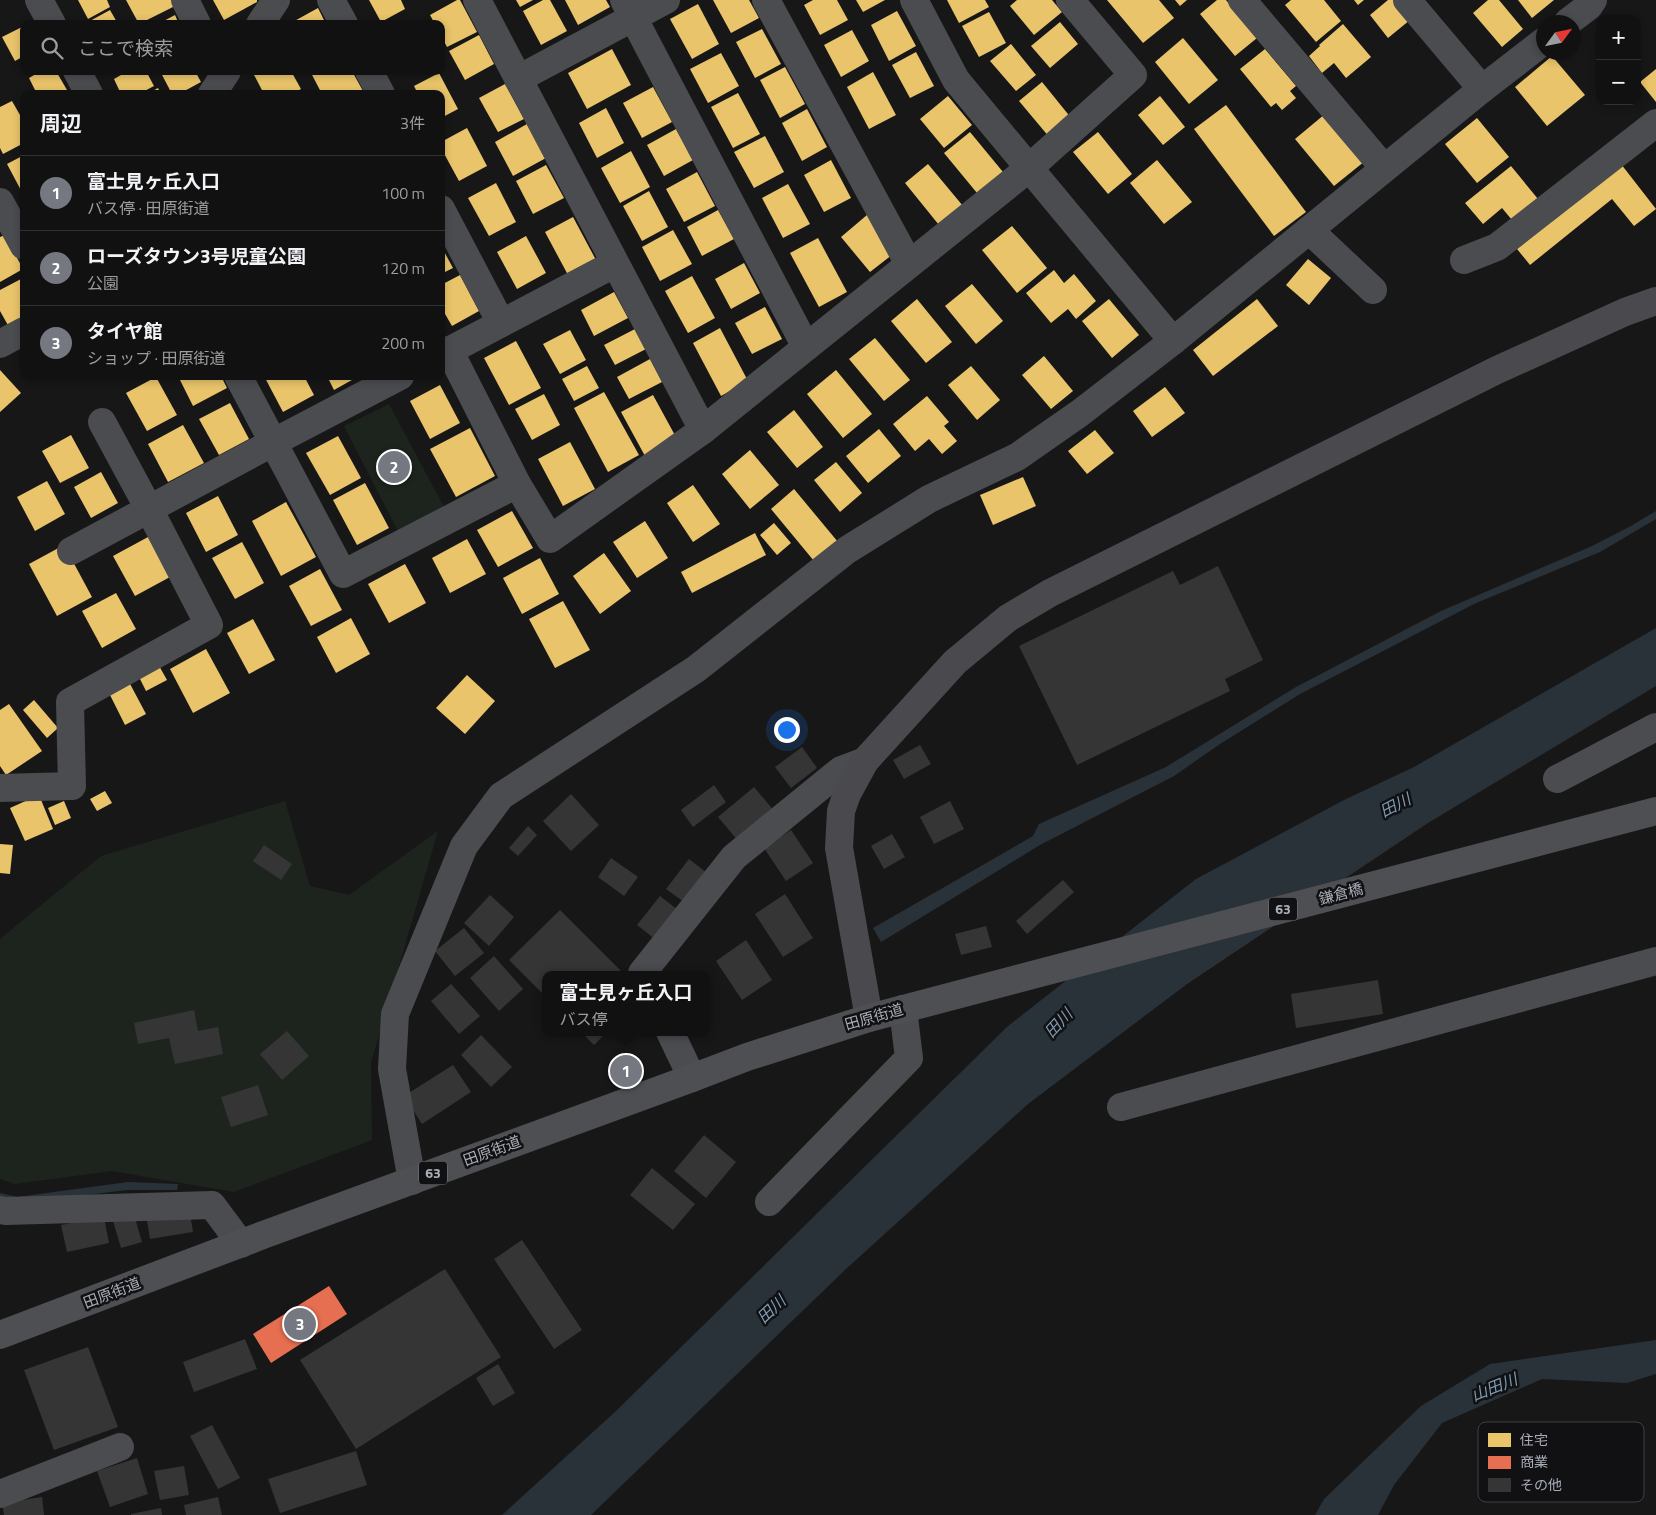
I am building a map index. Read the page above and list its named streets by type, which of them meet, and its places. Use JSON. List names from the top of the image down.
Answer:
{
  "streets": {
    "main road": ["鎌倉橋", "63", "田原街道"]
  },
  "crossings": [
    ["鎌倉橋", "田原街道"]
  ],
  "water": ["田川", "山田川"],
  "legend": ["住宅", "商業", "その他"],
  "north": "top right",
  "page": {
    "map_buttons": ["+", "−"],
    "search": "ここで検索",
    "heading": ["周辺", "3件"],
    "list": [
      {
        "mark": "1",
        "name": "富士見ヶ丘入口",
        "note": "バス停 · 田原街道",
        "value": "100 m"
      },
      {
        "mark": "2",
        "name": "ローズタウン3号児童公園",
        "note": "公園",
        "value": "120 m"
      },
      {
        "mark": "3",
        "name": "タイヤ館",
        "note": "ショップ · 田原街道",
        "value": "200 m"
      }
    ],
    "pins": ["2", "1", "3"],
    "popup": ["富士見ヶ丘入口", "バス停"]
  }
}
